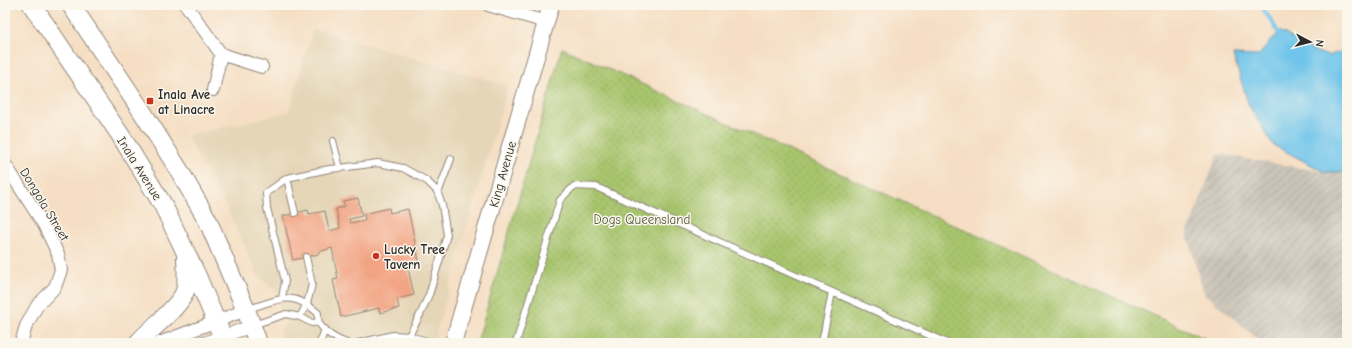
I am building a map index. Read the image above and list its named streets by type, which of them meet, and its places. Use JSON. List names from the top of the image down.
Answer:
{
  "streets": {
    "main road": ["Inala Avenue"],
    "street": ["King Avenue", "Dongola Street"]
  },
  "parks": ["Dogs Queensland"],
  "places": {
    "transit": ["Inala Ave at Linacre"],
    "other": ["Lucky Tree Tavern"]
  },
  "north": "right"
}
